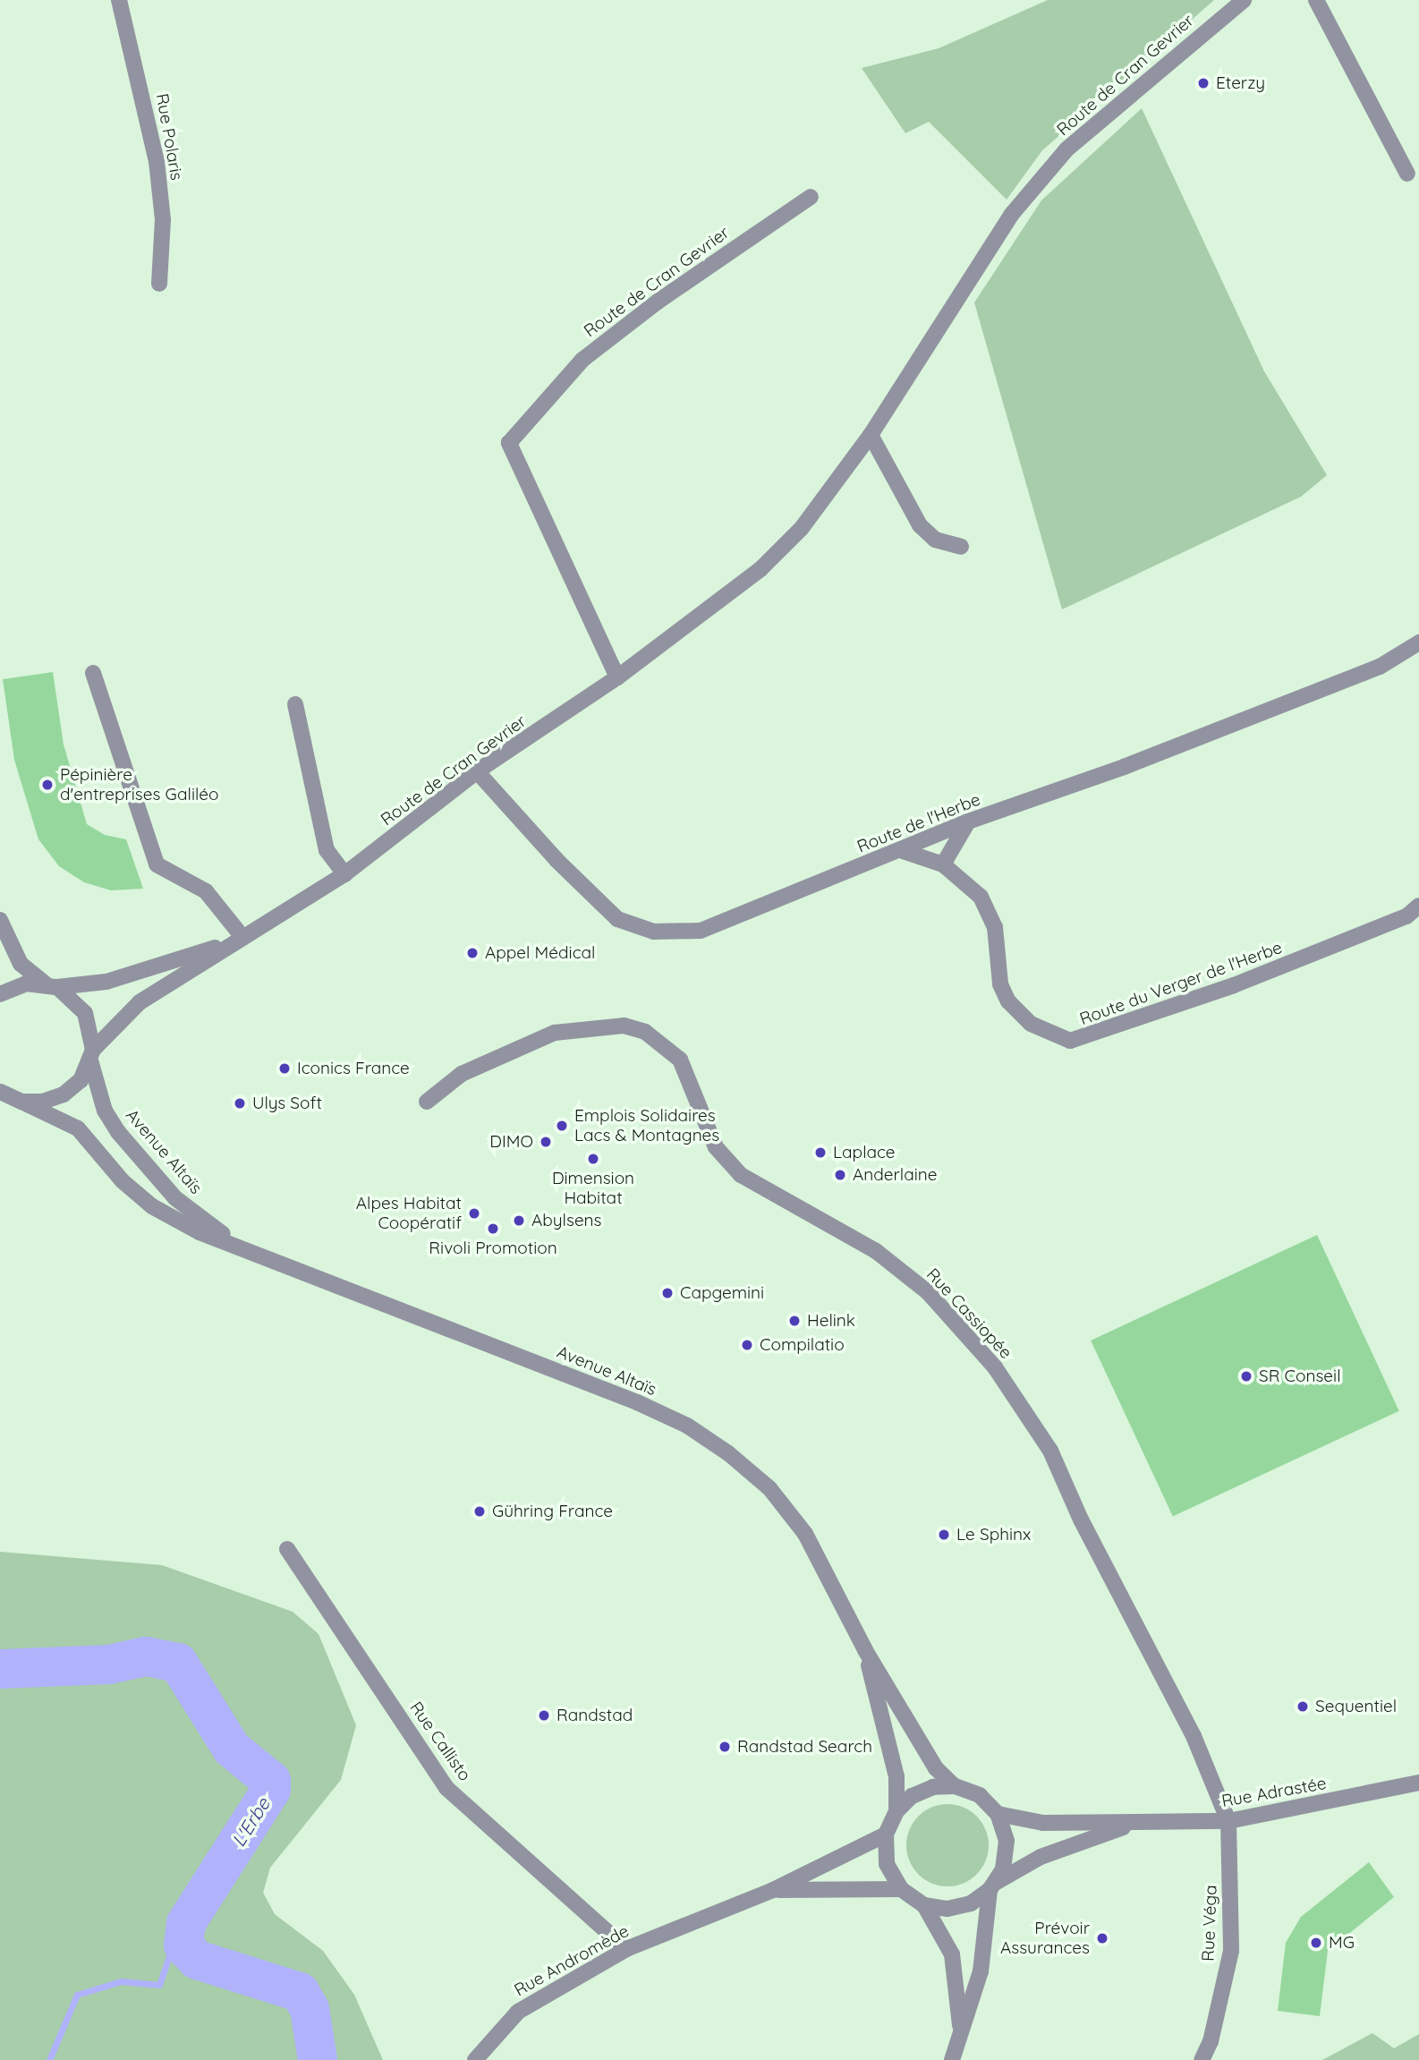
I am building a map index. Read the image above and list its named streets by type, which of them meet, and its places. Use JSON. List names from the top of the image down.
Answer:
{
  "streets": {
    "street": [
      "Route de Cran Gevrier",
      "Rue Polaris",
      "Route de l'Herbe",
      "Route du Verger de l'Herbe",
      "Avenue Altaïs",
      "Rue Cassiopée",
      "Rue Callisto",
      "Rue Adrastée",
      "Rue Véga",
      "Rue Andromède"
    ]
  },
  "crossings": [
    ["Route de Cran Gevrier", "Route de l'Herbe"],
    ["Route de Cran Gevrier", "Avenue Altaïs"],
    ["Route de l'Herbe", "Route du Verger de l'Herbe"],
    ["Avenue Altaïs", "Rue Adrastée"],
    ["Avenue Altaïs", "Rue Andromède"],
    ["Rue Cassiopée", "Rue Adrastée"],
    ["Rue Cassiopée", "Rue Véga"],
    ["Rue Callisto", "Rue Andromède"],
    ["Rue Adrastée", "Rue Véga"],
    ["Rue Adrastée", "Rue Andromède"]
  ],
  "water": ["L'Erbe"],
  "places": [
    "Eterzy",
    "Pépinière d'entreprises Galiléo",
    "Appel Médical",
    "Iconics France",
    "Ulys Soft",
    "Emplois Solidaires Lacs & Montagnes",
    "DIMO",
    "Laplace",
    "Dimension Habitat",
    "Anderlaine",
    "Alpes Habitat Coopératif",
    "Abylsens",
    "Rivoli Promotion",
    "Capgemini",
    "Helink",
    "Compilatio",
    "SR Conseil",
    "Gühring France",
    "Le Sphinx",
    "Sequentiel",
    "Randstad",
    "Randstad Search",
    "Prévoir Assurances",
    "MG"
  ]
}
